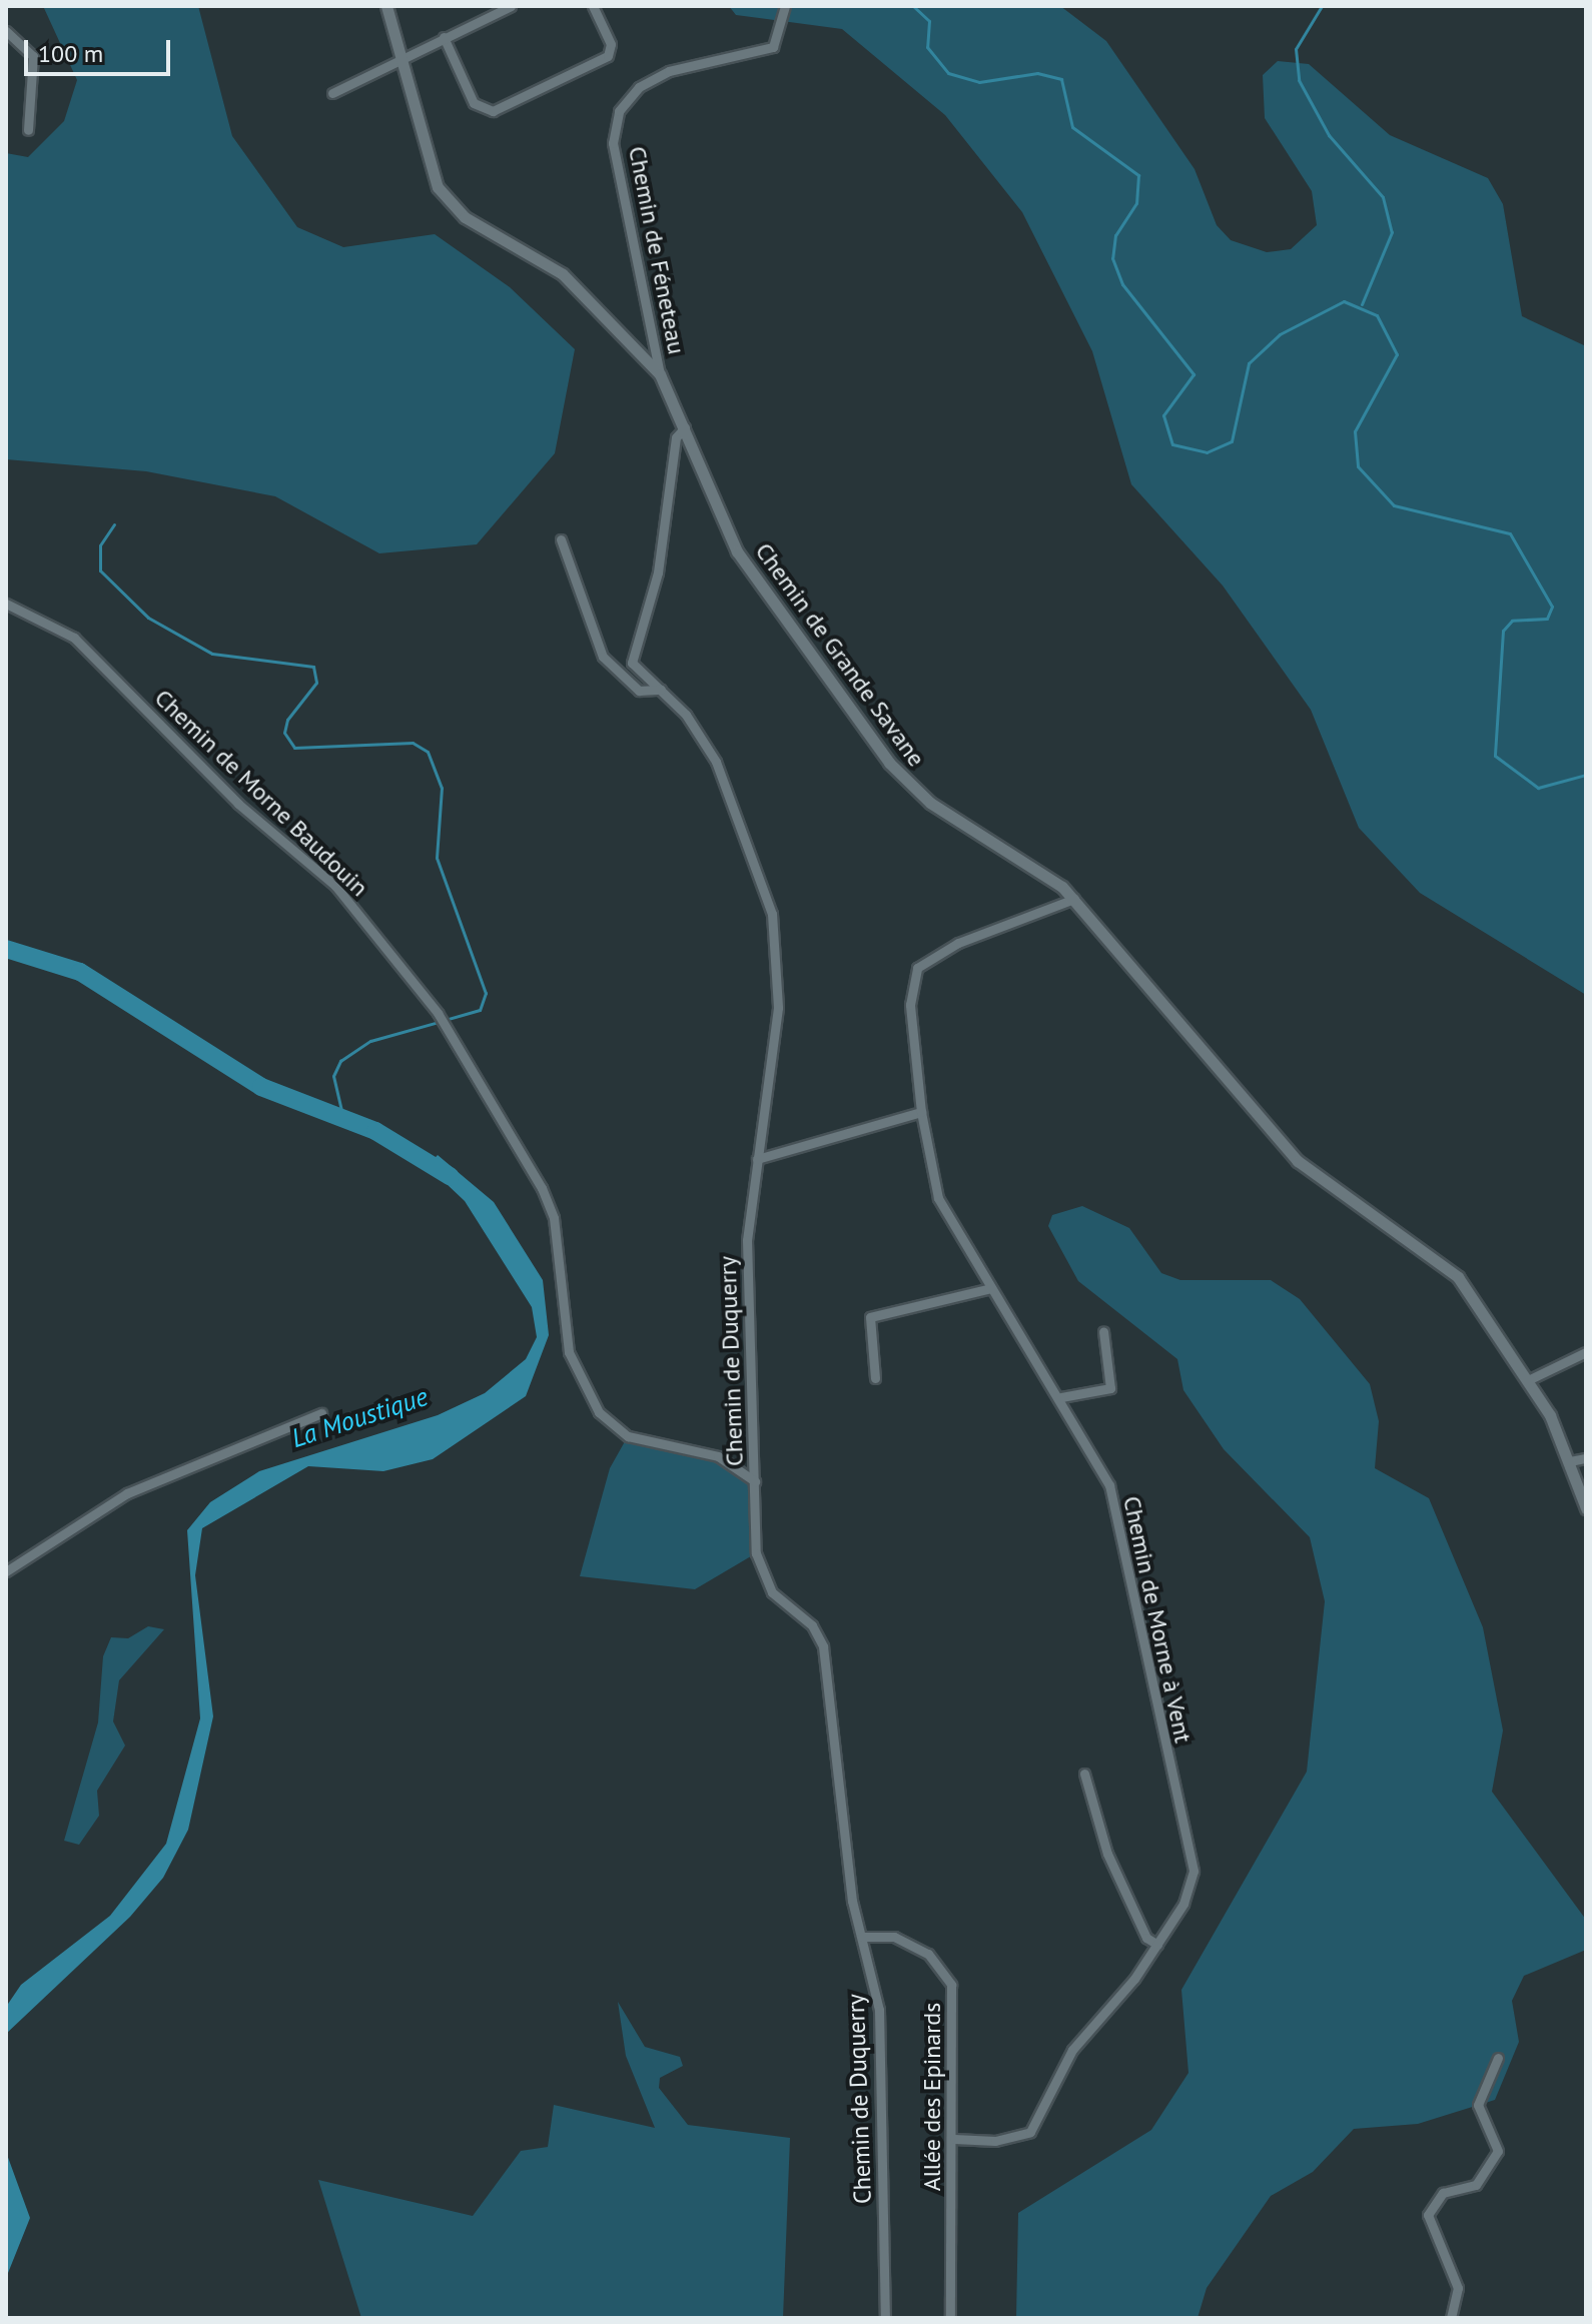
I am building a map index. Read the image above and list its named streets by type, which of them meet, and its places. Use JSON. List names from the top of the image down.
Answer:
{
  "streets": {
    "street": [
      "Chemin de Féneteau",
      "Chemin de Grande Savane",
      "Chemin de Morne Baudouin",
      "Chemin de Duquerry",
      "Chemin de Morne à Vent",
      "Allée des Epinards"
    ]
  },
  "crossings": [
    ["Chemin de Féneteau", "Chemin de Grande Savane"],
    ["Chemin de Grande Savane", "Chemin de Duquerry"],
    ["Chemin de Grande Savane", "Chemin de Morne à Vent"],
    ["Chemin de Morne Baudouin", "Chemin de Duquerry"],
    ["Chemin de Duquerry", "Allée des Epinards"],
    ["Chemin de Morne à Vent", "Allée des Epinards"]
  ],
  "water": ["La Moustique"],
  "scale_bar": "100 m"
}
